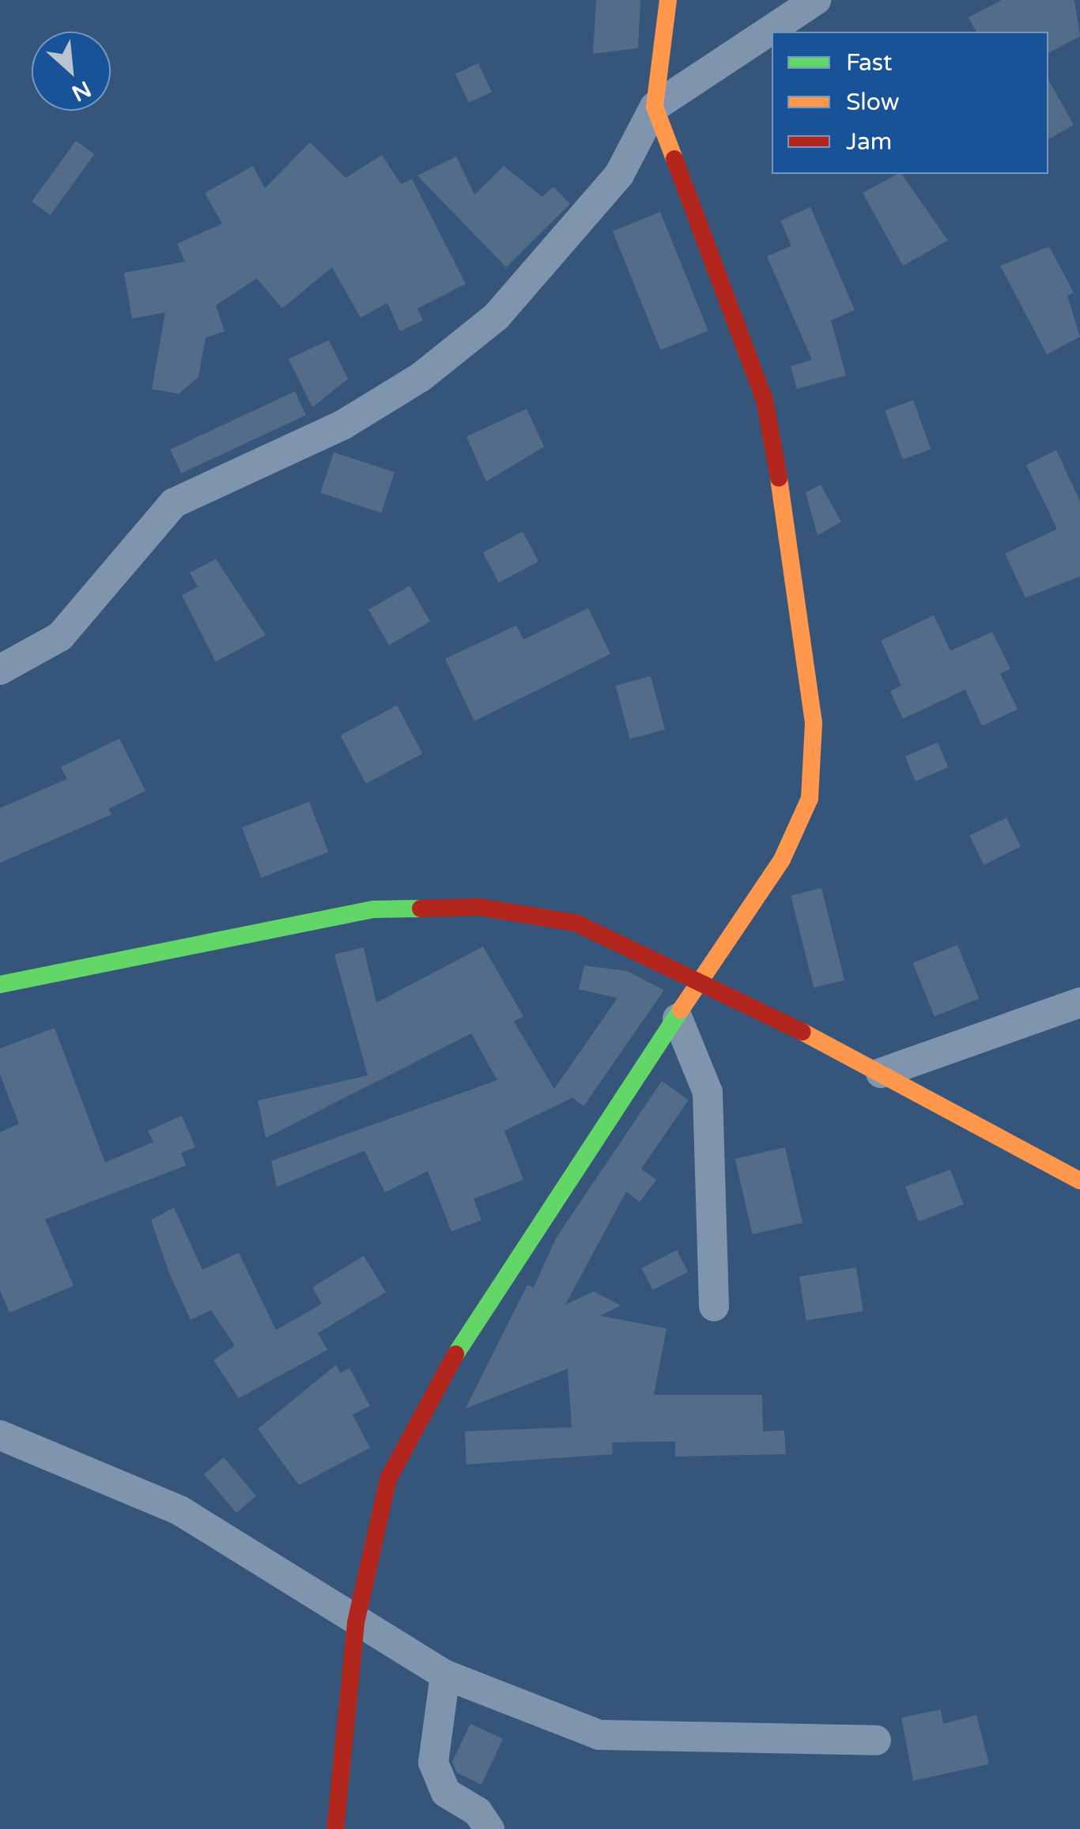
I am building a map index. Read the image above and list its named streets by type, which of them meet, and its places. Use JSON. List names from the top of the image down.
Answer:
{
  "legend": ["Fast", "Slow", "Jam"],
  "north": "bottom right"
}
